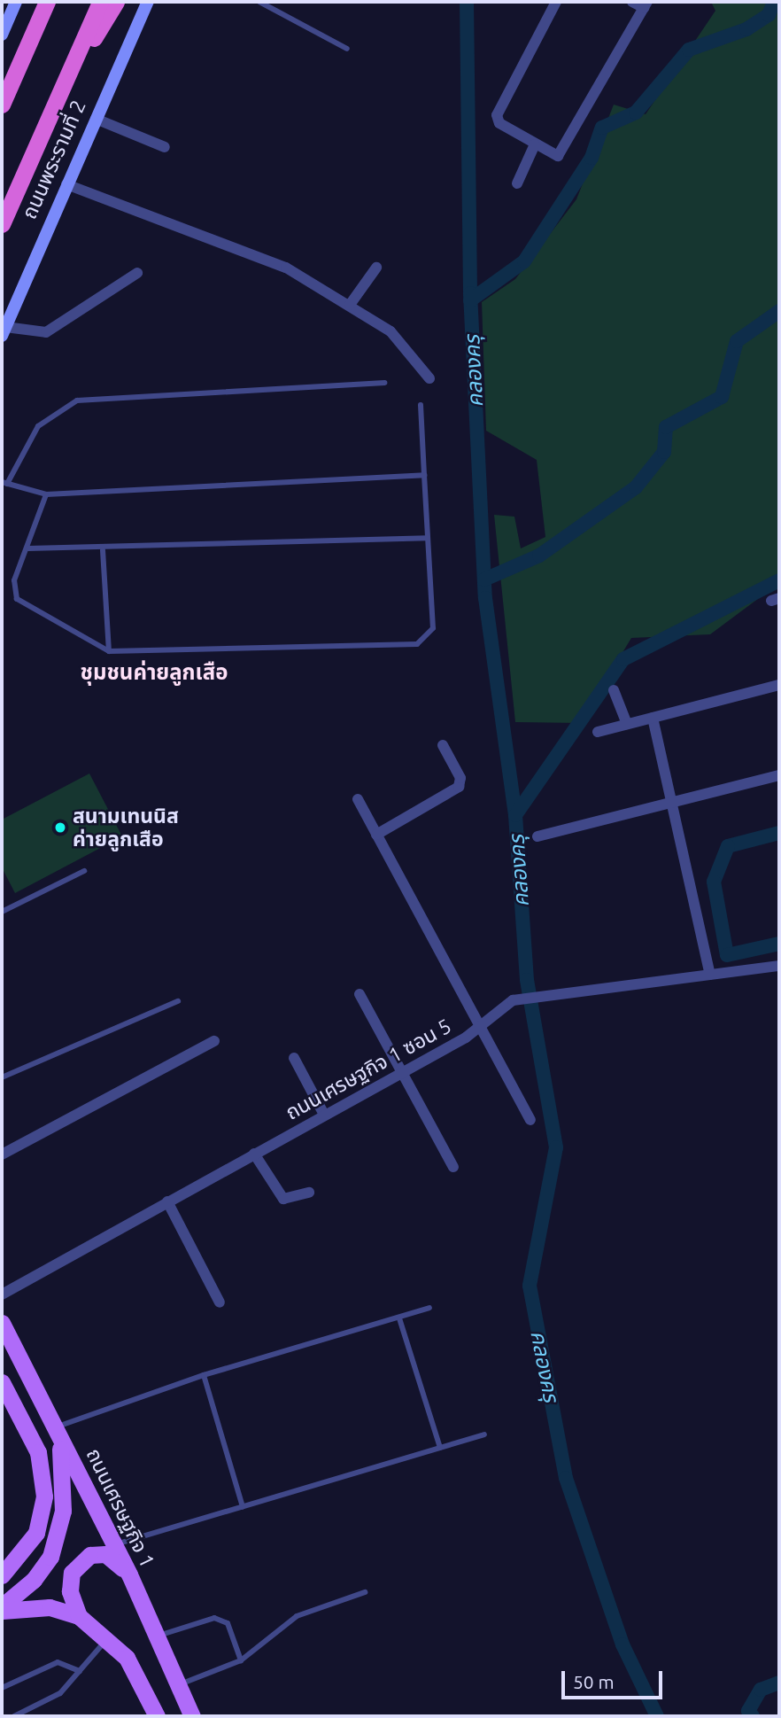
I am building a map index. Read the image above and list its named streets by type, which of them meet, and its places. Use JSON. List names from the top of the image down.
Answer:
{
  "streets": {
    "highway": ["ถนนพระรามที่ 2"],
    "main road": ["ถนนเศรษฐกิจ 1"],
    "street": ["ถนนเศรษฐกิจ 1 ซอน 5"]
  },
  "districts": ["ชุมชนค่ายลูกเสือ"],
  "water": ["คลองครุ"],
  "places": ["สนามเทนนิส ค่ายลูกเสือ"],
  "scale_bar": "50 m"
}
